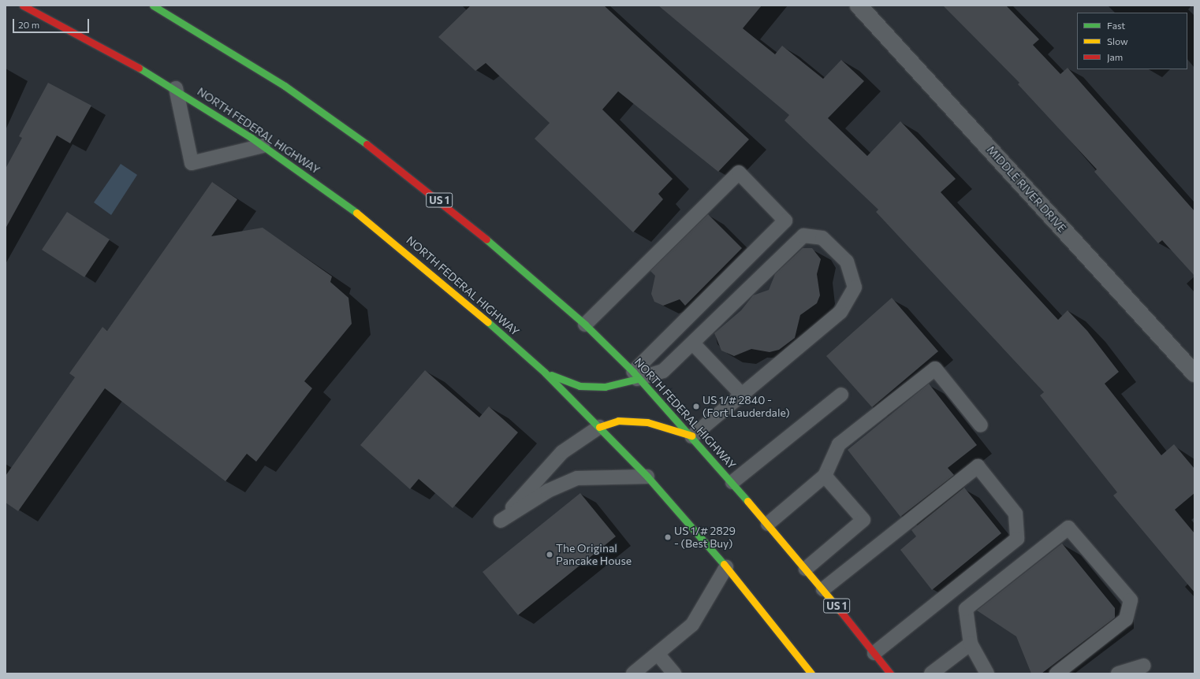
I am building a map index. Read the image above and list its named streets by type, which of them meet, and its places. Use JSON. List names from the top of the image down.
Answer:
{
  "streets": {
    "main road": ["NORTH FEDERAL HIGHWAY", "US 1"],
    "street": ["MIDDLE RIVER DRIVE"]
  },
  "places": ["US 1/# 2840 - (Fort Lauderdale)", "US 1/# 2829 - (Best Buy)", "The Original Pancake House"],
  "legend": ["Fast", "Slow", "Jam"],
  "scale_bar": "20 m"
}
